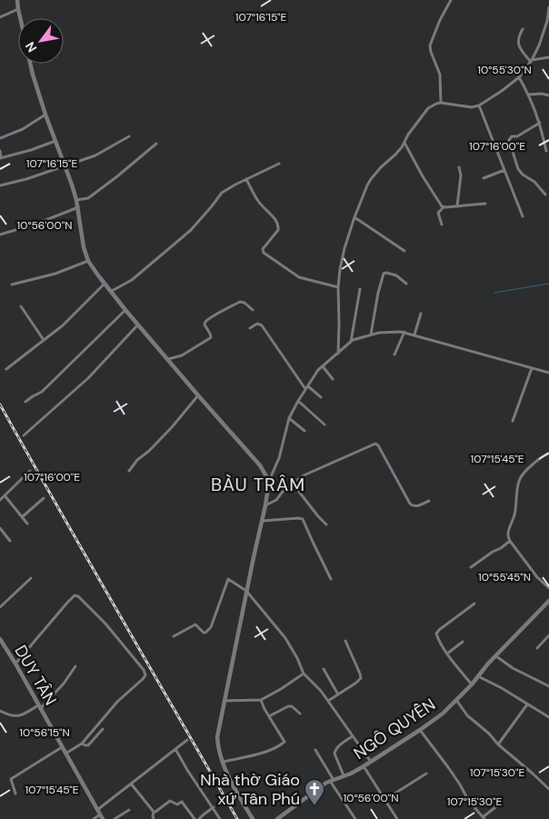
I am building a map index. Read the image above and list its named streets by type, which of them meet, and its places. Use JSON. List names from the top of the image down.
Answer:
{
  "streets": {
    "street": ["DUY TÂN", "NGÔ QUYỀN"]
  },
  "districts": ["BÀU TRÂM"],
  "places": {
    "church": ["Nhà thờ Giáo xứ Tân Phú"]
  },
  "north": "bottom left",
  "coordinates": [
    "107°16'15\"E",
    "10°55'30\"N",
    "107°16'00\"E",
    "10°56'00\"N",
    "107°15'45\"E",
    "10°55'45\"N",
    "10°56'15\"N",
    "107°15'30\"E"
  ]
}
